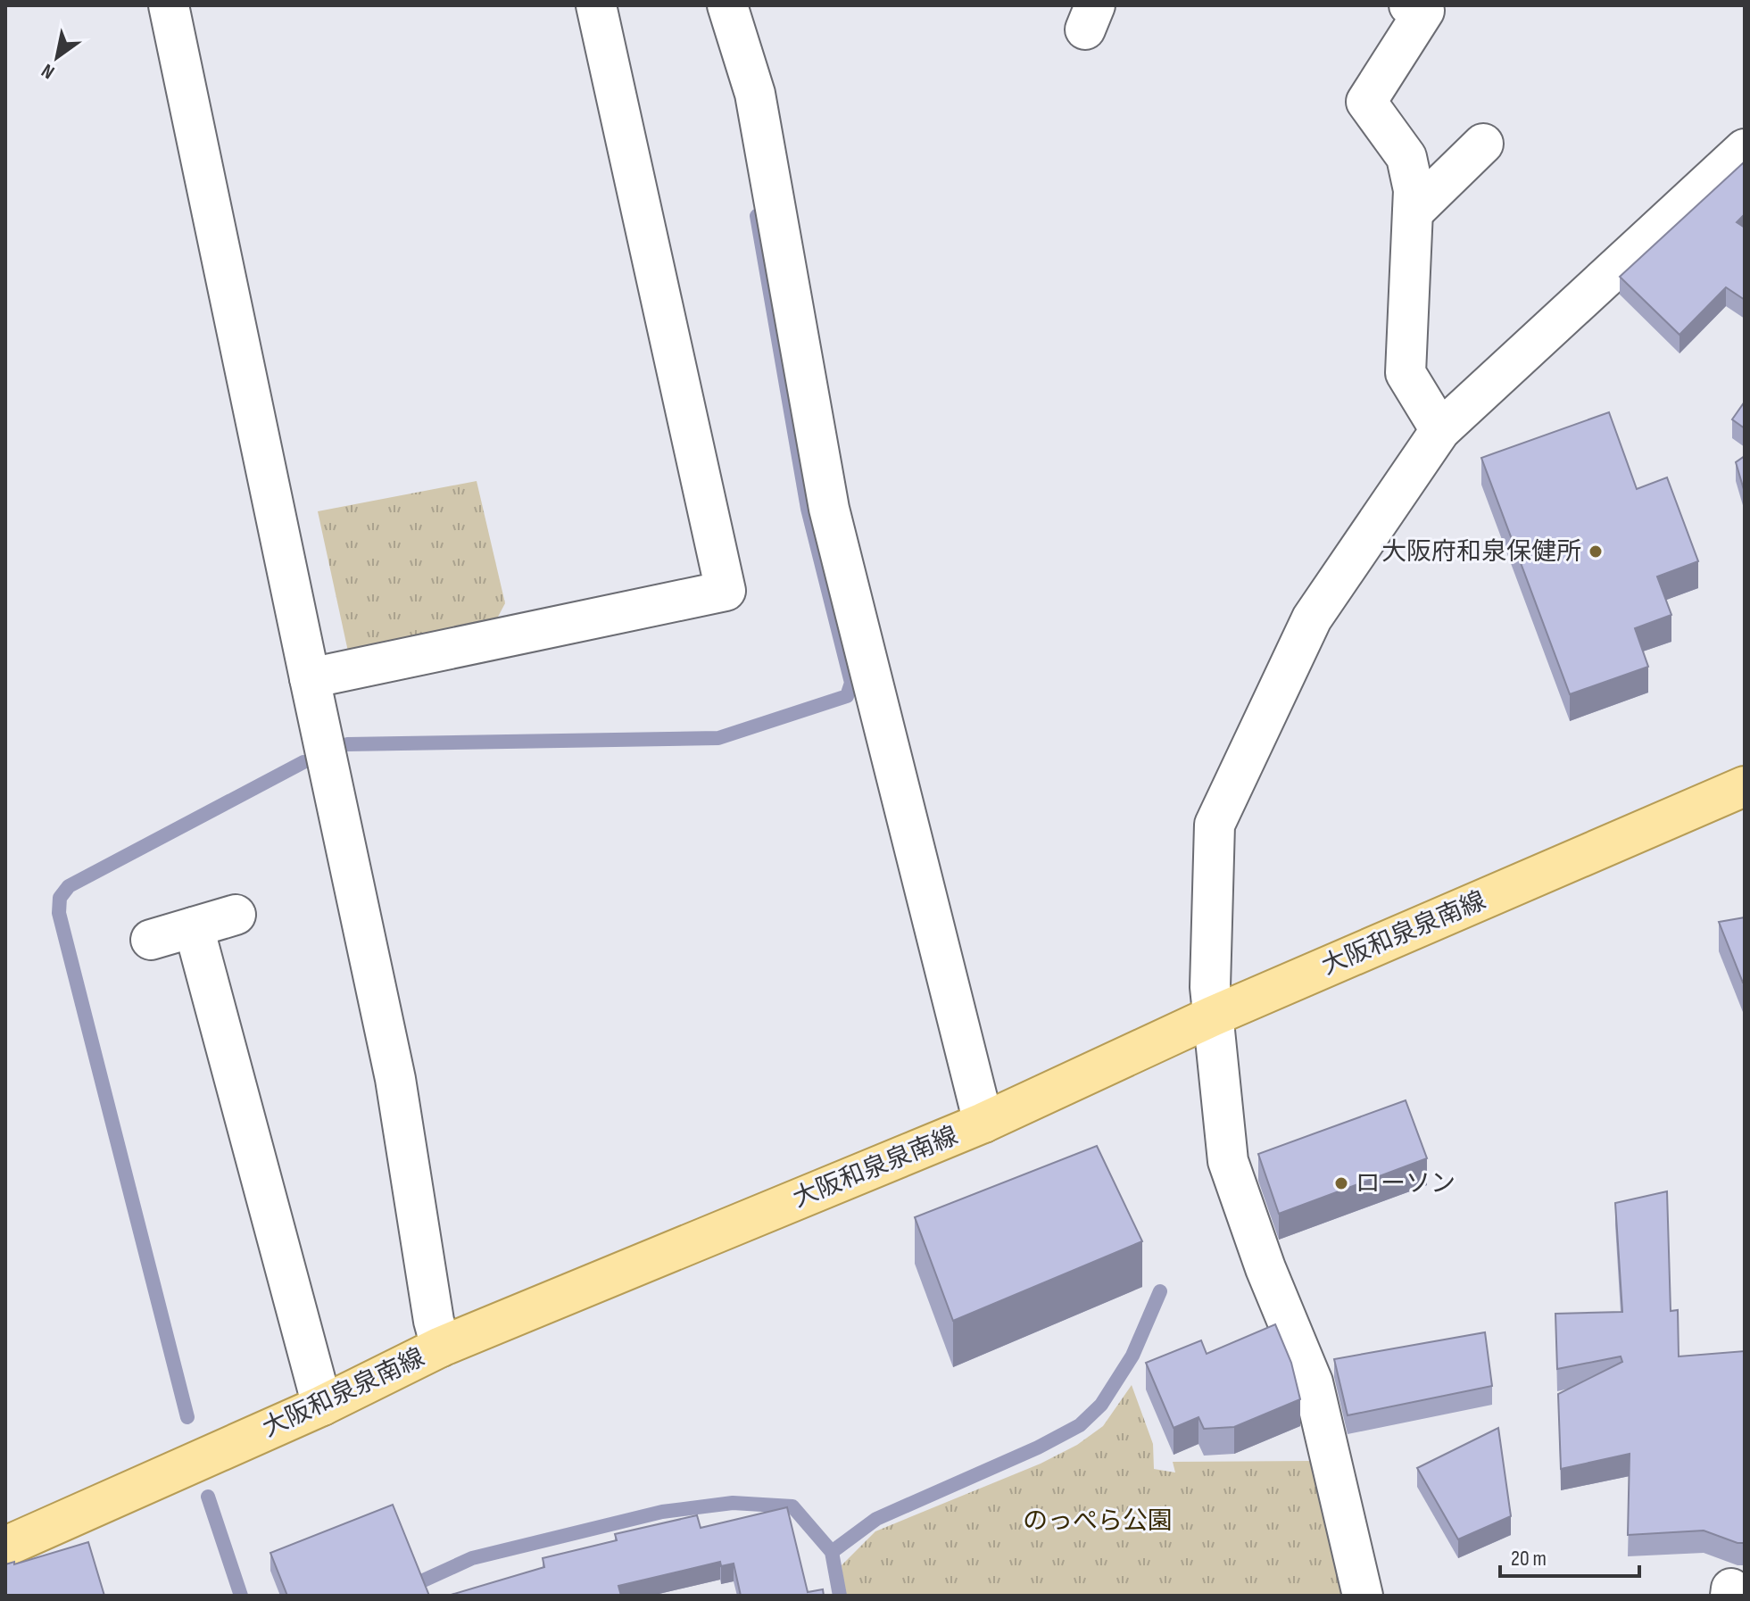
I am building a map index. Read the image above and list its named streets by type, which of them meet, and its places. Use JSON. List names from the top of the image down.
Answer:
{
  "streets": {
    "main road": ["大阪和泉泉南線"]
  },
  "parks": ["のっぺら公園"],
  "places": ["大阪府和泉保健所", "ローソン"],
  "scale_bar": "20 m",
  "north": "bottom left"
}
